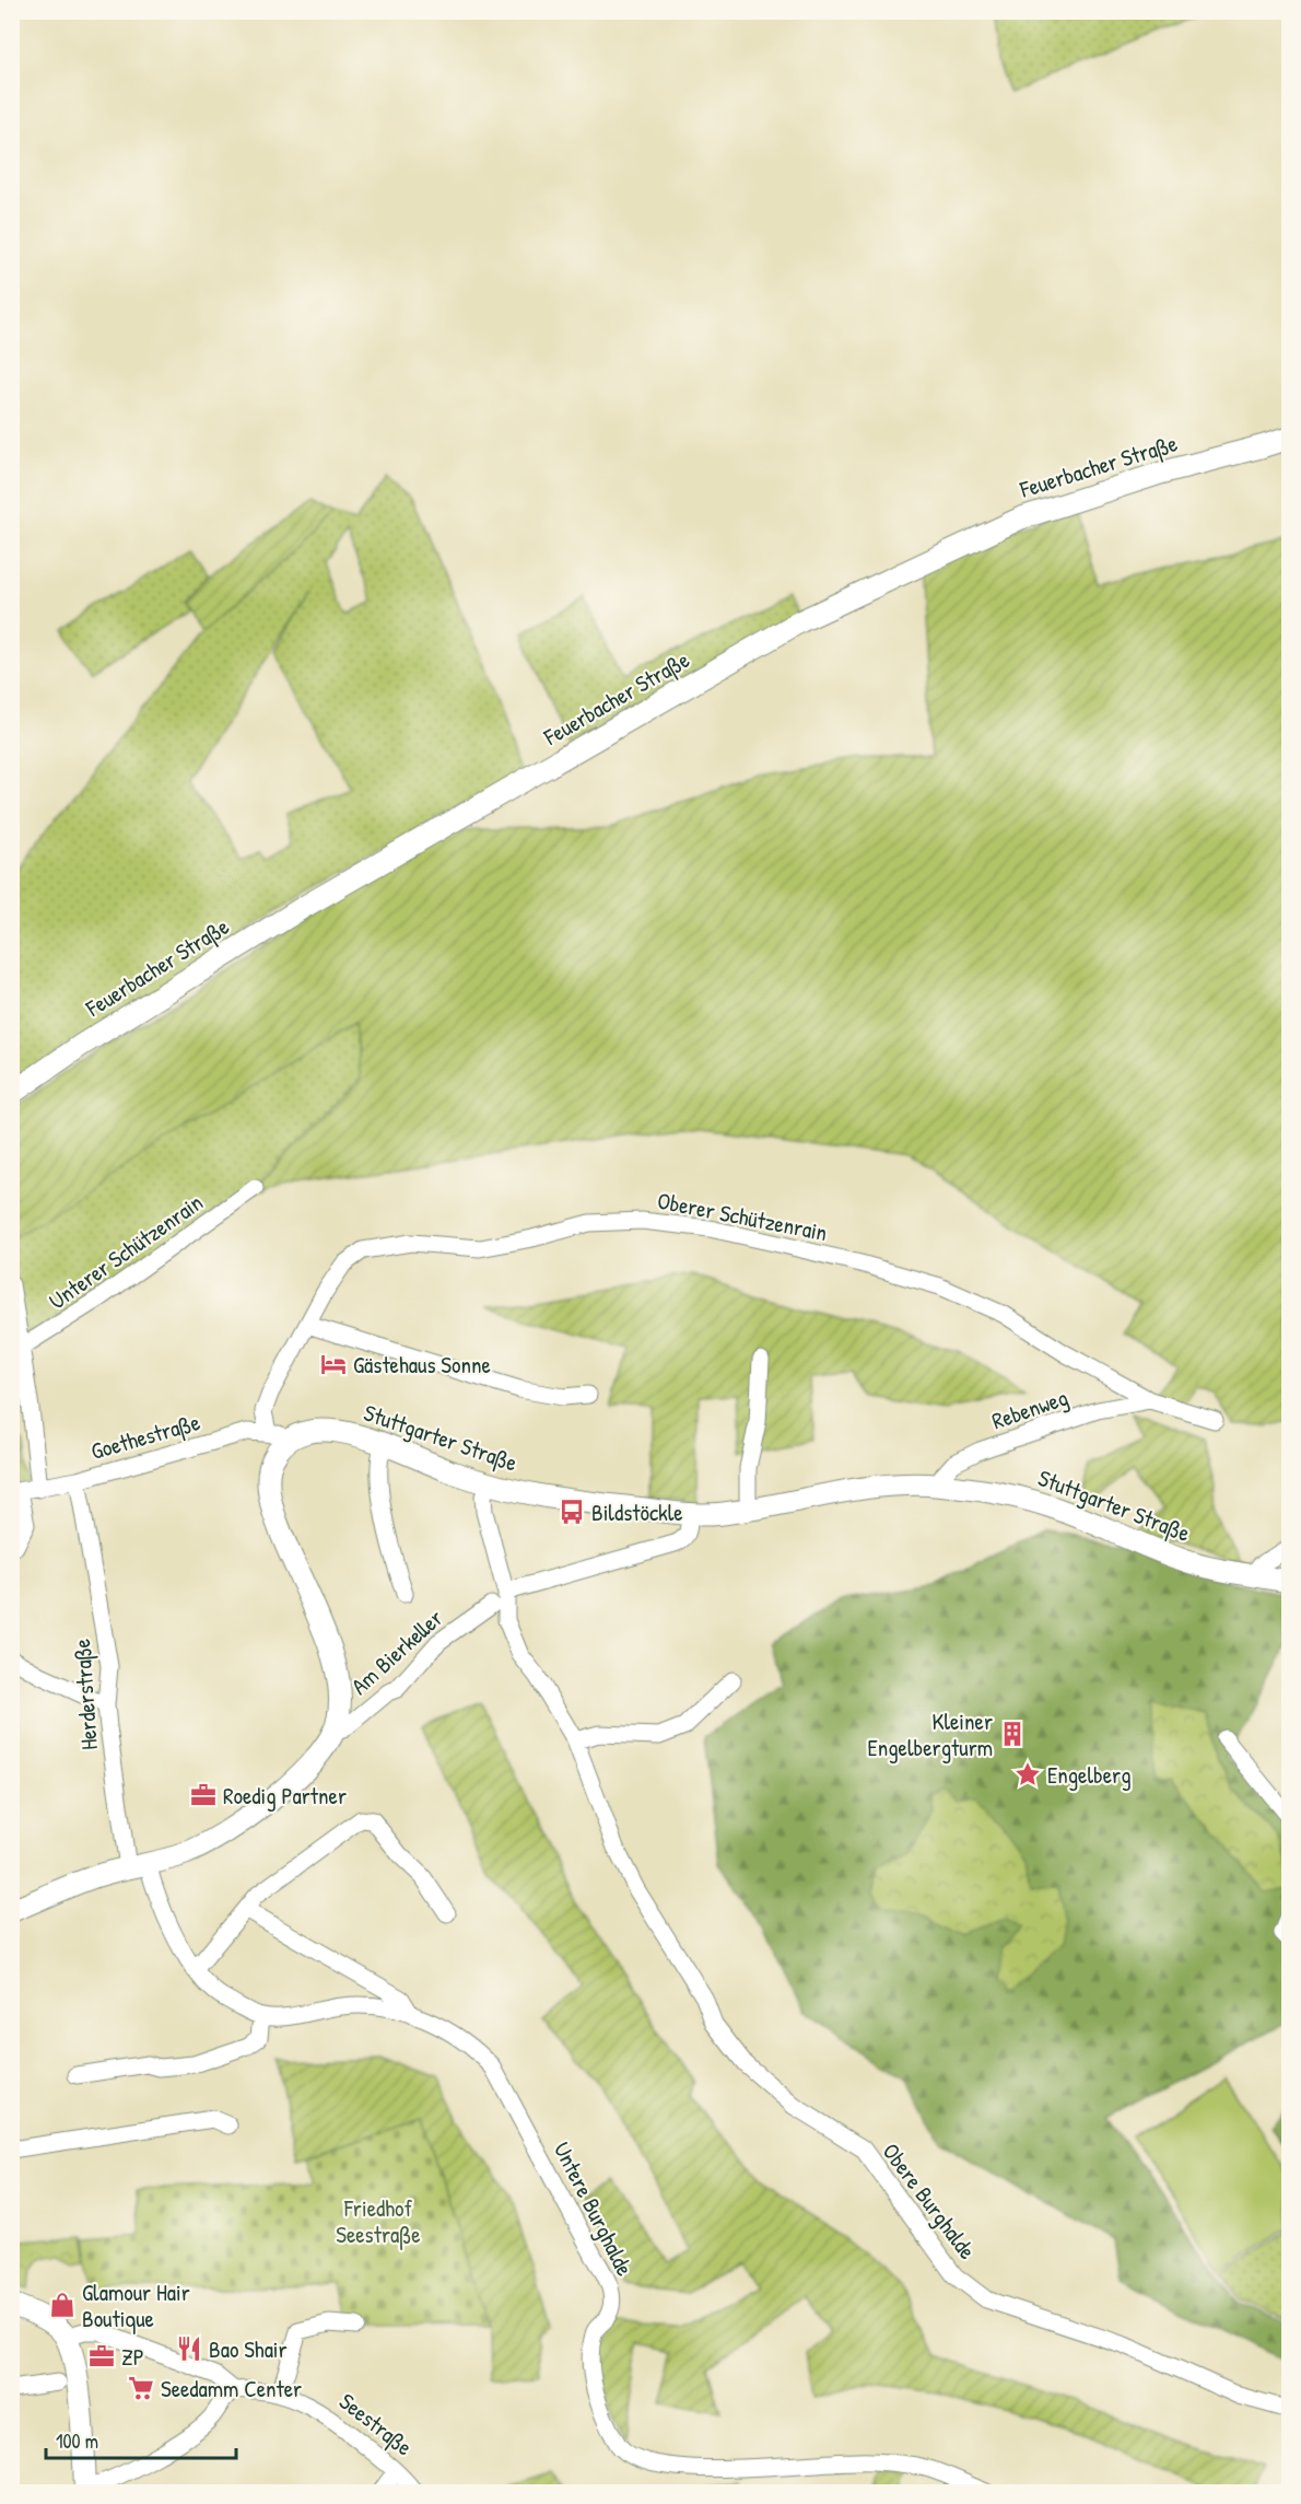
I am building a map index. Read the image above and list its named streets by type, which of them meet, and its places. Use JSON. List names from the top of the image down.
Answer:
{
  "streets": {
    "main road": ["Feuerbacher Straße", "Stuttgarter Straße"],
    "street": [
      "Oberer Schützenrain",
      "Unterer Schützenrain",
      "Rebenweg",
      "Goethestraße",
      "Am Bierkeller",
      "Herderstraße",
      "Obere Burghalde",
      "Untere Burghalde",
      "Seestraße"
    ]
  },
  "crossings": [
    ["Oberer Schützenrain", "Rebenweg"],
    ["Oberer Schützenrain", "Goethestraße"],
    ["Unterer Schützenrain", "Goethestraße"],
    ["Rebenweg", "Stuttgarter Straße"],
    ["Goethestraße", "Stuttgarter Straße"],
    ["Goethestraße", "Herderstraße"],
    ["Stuttgarter Straße", "Obere Burghalde"],
    ["Herderstraße", "Untere Burghalde"]
  ],
  "parks": ["Friedhof Seestraße"],
  "places": {
    "hotel": ["Gästehaus Sonne"],
    "bus stop": ["Bildstöckle"],
    "building": ["Kleiner Engelbergturm"],
    "place": ["Engelberg"],
    "office": ["Roedig Partner", "ZP"],
    "shop": ["Glamour Hair Boutique"],
    "restaurant": ["Bao Shair"],
    "supermarket": ["Seedamm Center"]
  },
  "scale_bar": "100 m"
}
